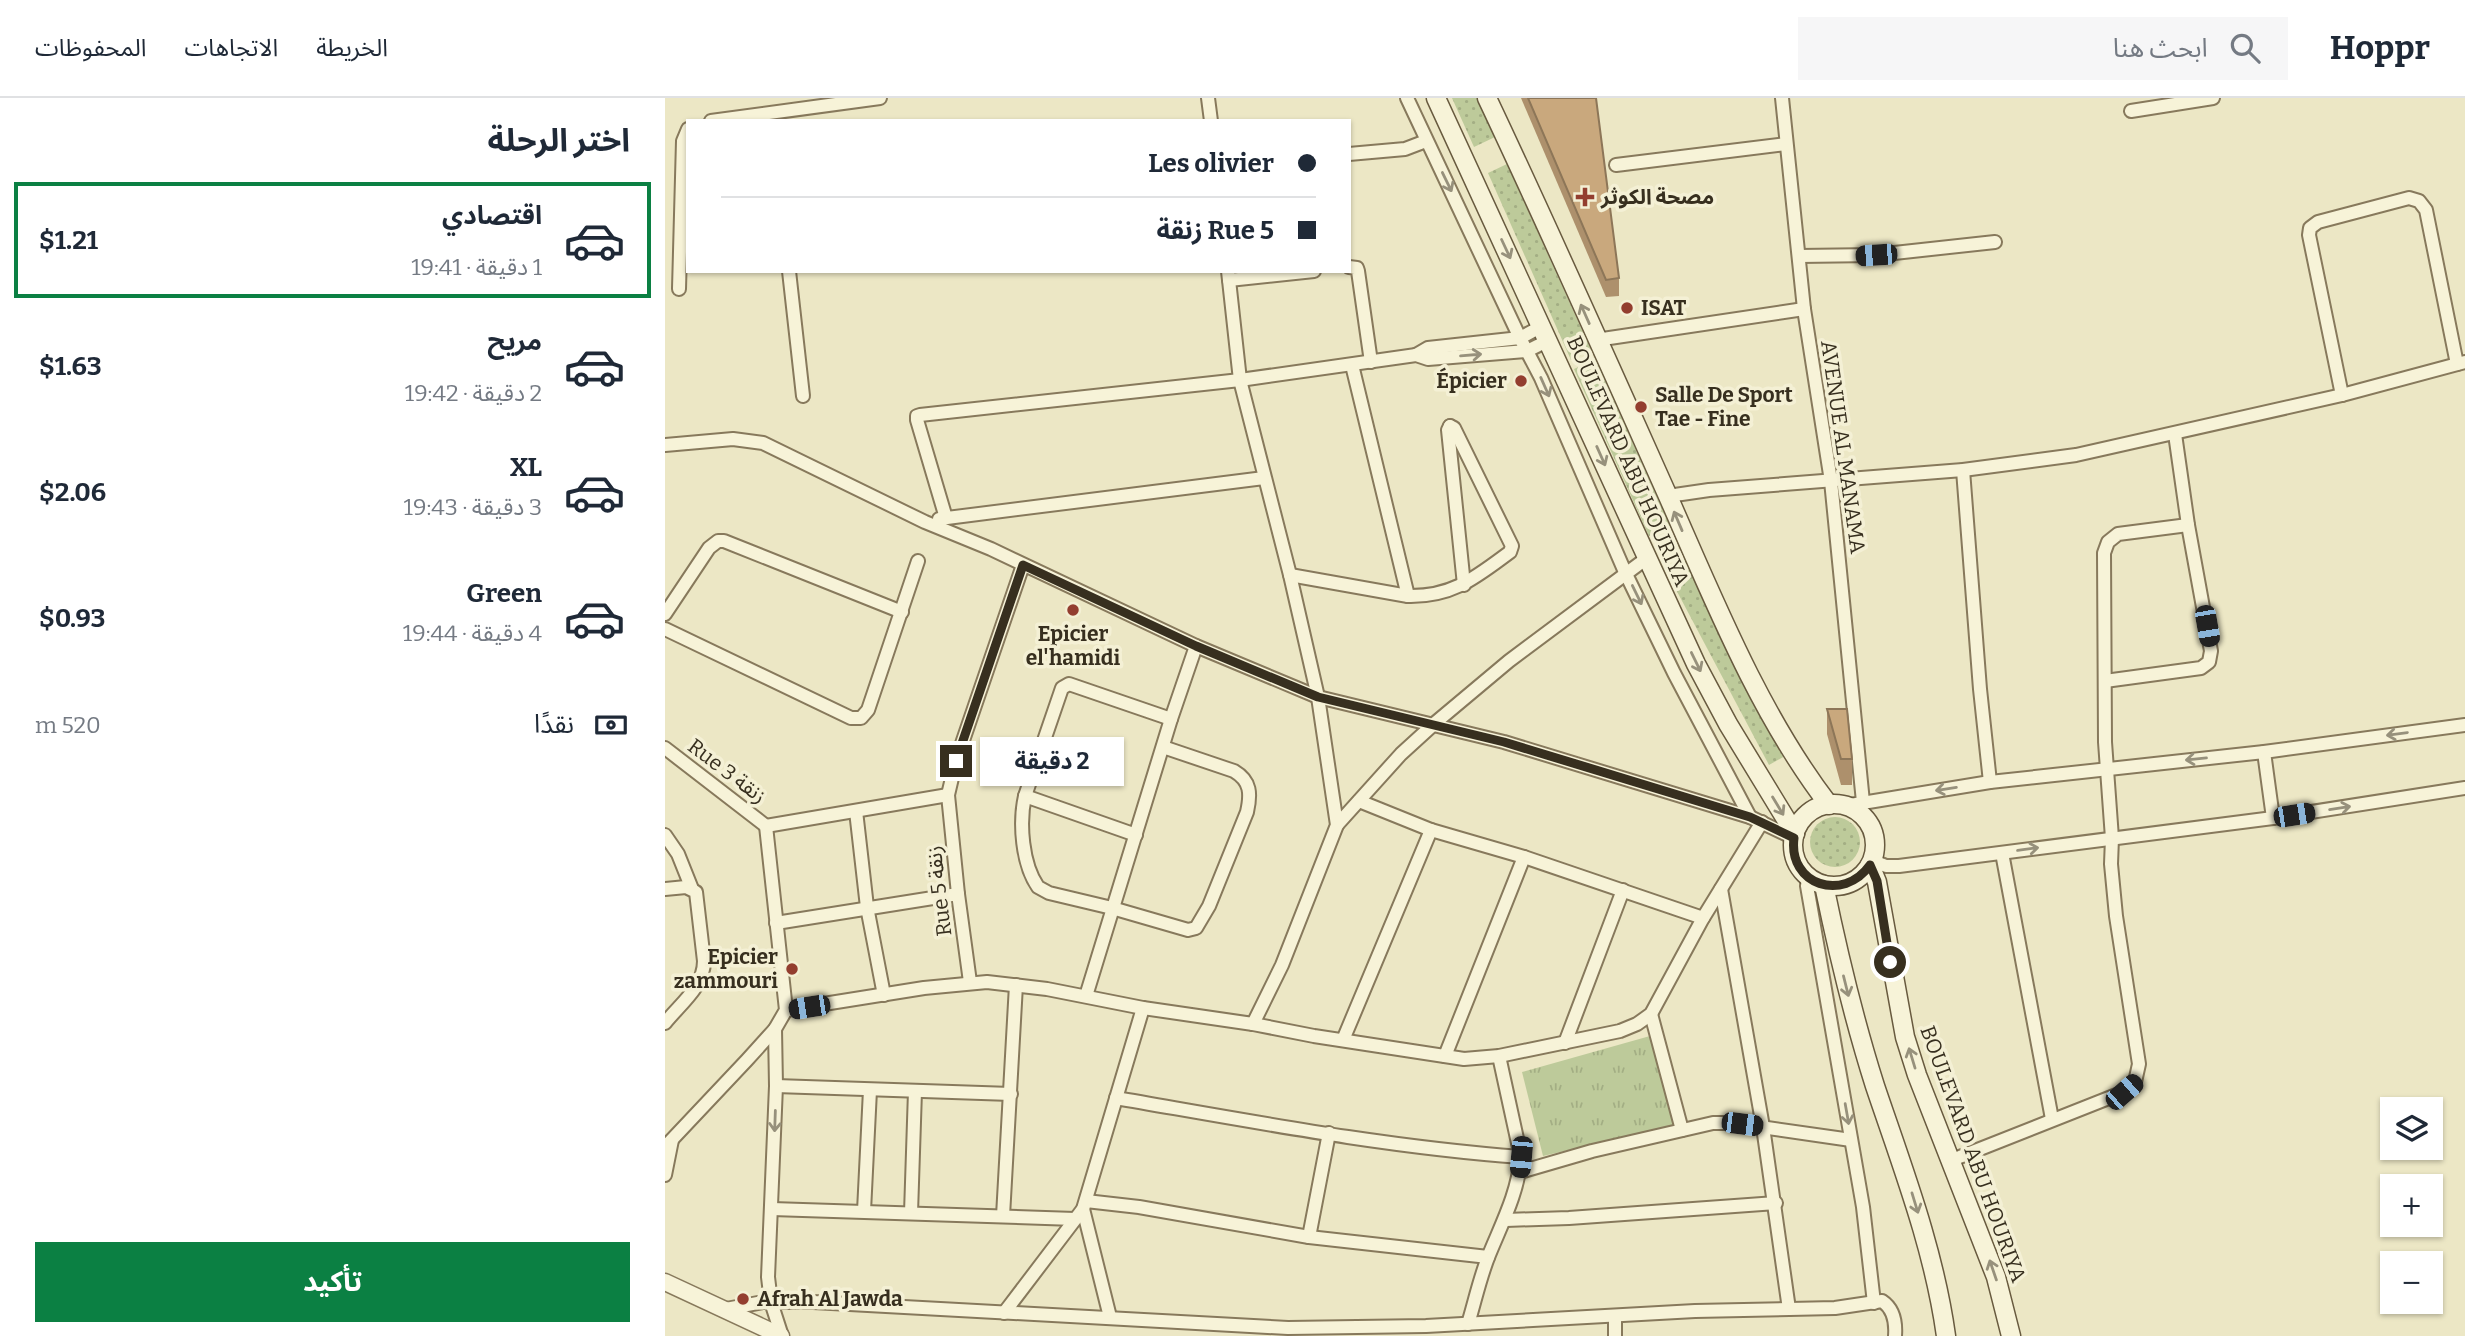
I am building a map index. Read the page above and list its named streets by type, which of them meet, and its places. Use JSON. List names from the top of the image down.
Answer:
{
  "streets": {
    "main road": ["BOULEVARD ABU HOURIYA"],
    "street": ["AVENUE AL MANAMA", "Rue 3 زنقة", "Rue 5 زنقة"]
  },
  "places": {
    "health": ["مصحة الكوثر"],
    "other": [
      "ISAT",
      "Épicier",
      "Salle De Sport Tae - Fine",
      "Epicier el'hamidi",
      "Epicier zammouri",
      "Afrah Al Jawda"
    ]
  },
  "page": {
    "header": "Hoppr",
    "search": "ابحث هنا",
    "nav": ["الخريطة", "الاتجاهات", "المحفوظات"],
    "heading": "اختر الرحلة",
    "banner": ["Les olivier", "Rue 5 زنقة"],
    "list": [
      {
        "name": "اقتصادي",
        "note": "1 دقيقة · 19:41",
        "value": "$1.21"
      },
      {
        "name": "مريح",
        "note": "2 دقيقة · 19:42",
        "value": "$1.63"
      },
      {
        "name": "XL",
        "note": "3 دقيقة · 19:43",
        "value": "$2.06"
      },
      {
        "name": "Green",
        "note": "4 دقيقة · 19:44",
        "value": "$0.93"
      }
    ],
    "pay": ["نقدًا", "520 m"],
    "bubble": "2 دقيقة",
    "map_buttons": ["+", "−"],
    "buttons": "تأكيد"
  }
}
